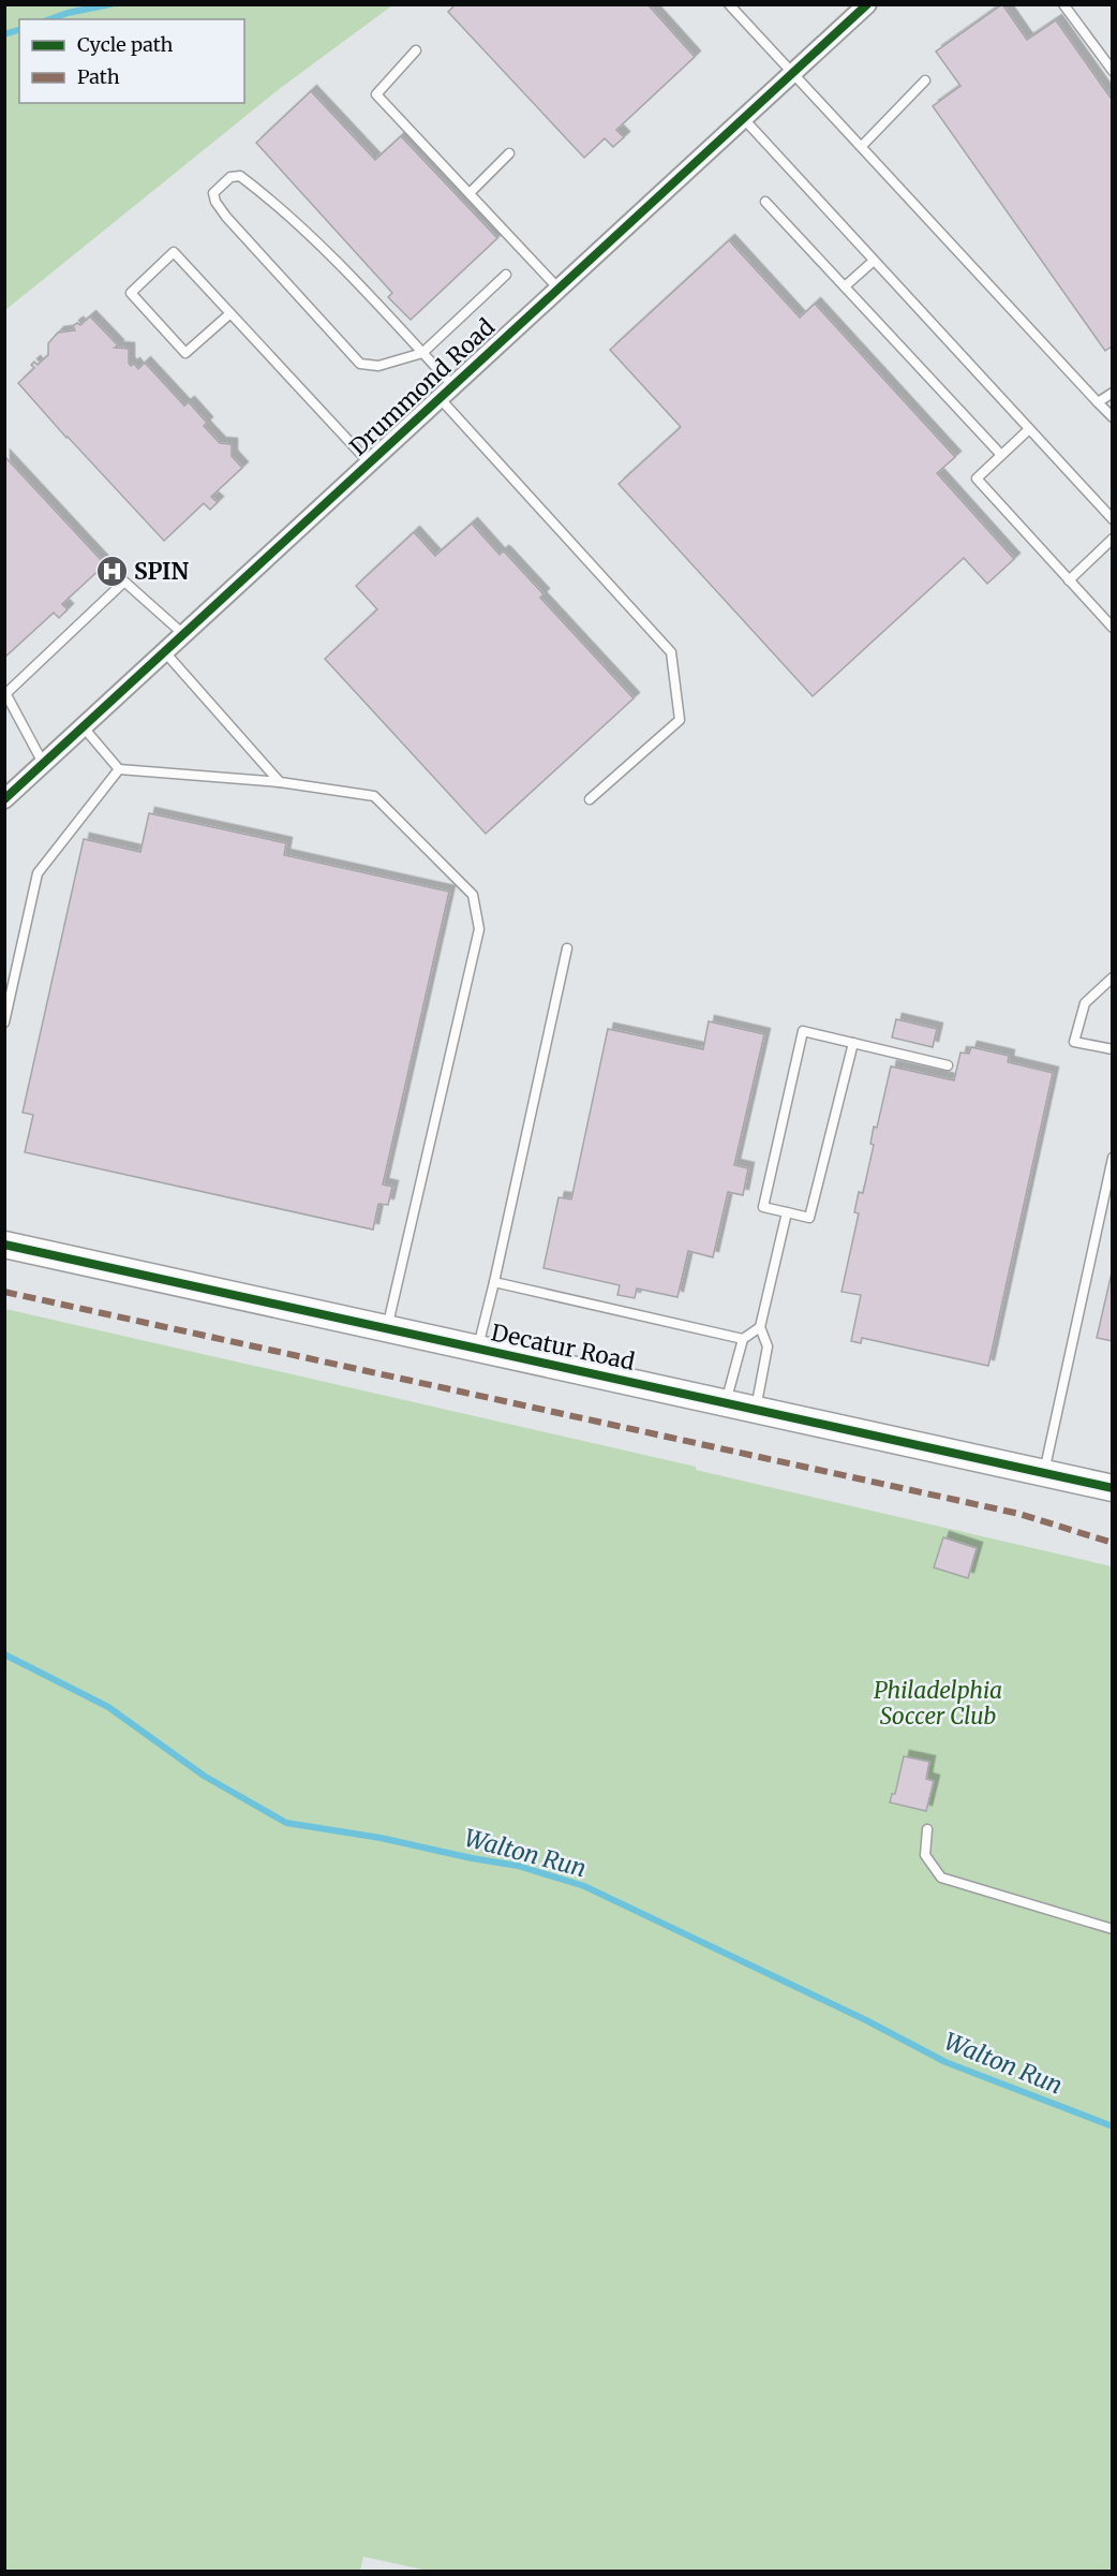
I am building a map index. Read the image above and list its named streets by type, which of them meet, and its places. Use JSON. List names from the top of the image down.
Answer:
{
  "streets": {
    "street": ["Drummond Road", "Decatur Road"]
  },
  "water": ["Walton Run"],
  "parks": ["Philadelphia Soccer Club"],
  "places": {
    "hospital": ["SPIN"]
  },
  "legend": ["Cycle path", "Path"]
}
